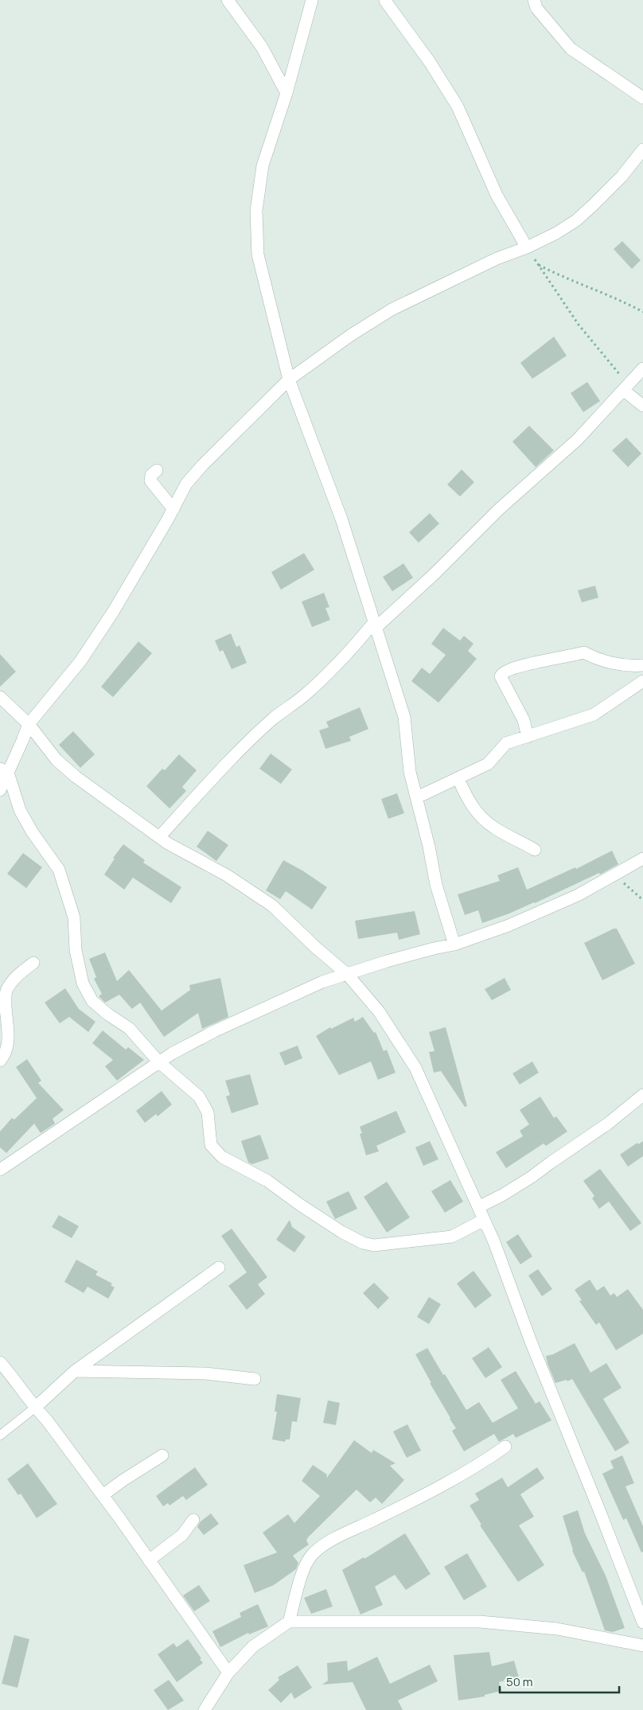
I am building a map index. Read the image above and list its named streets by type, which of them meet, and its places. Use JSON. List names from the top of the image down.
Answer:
{
  "scale_bar": "50 m"
}
